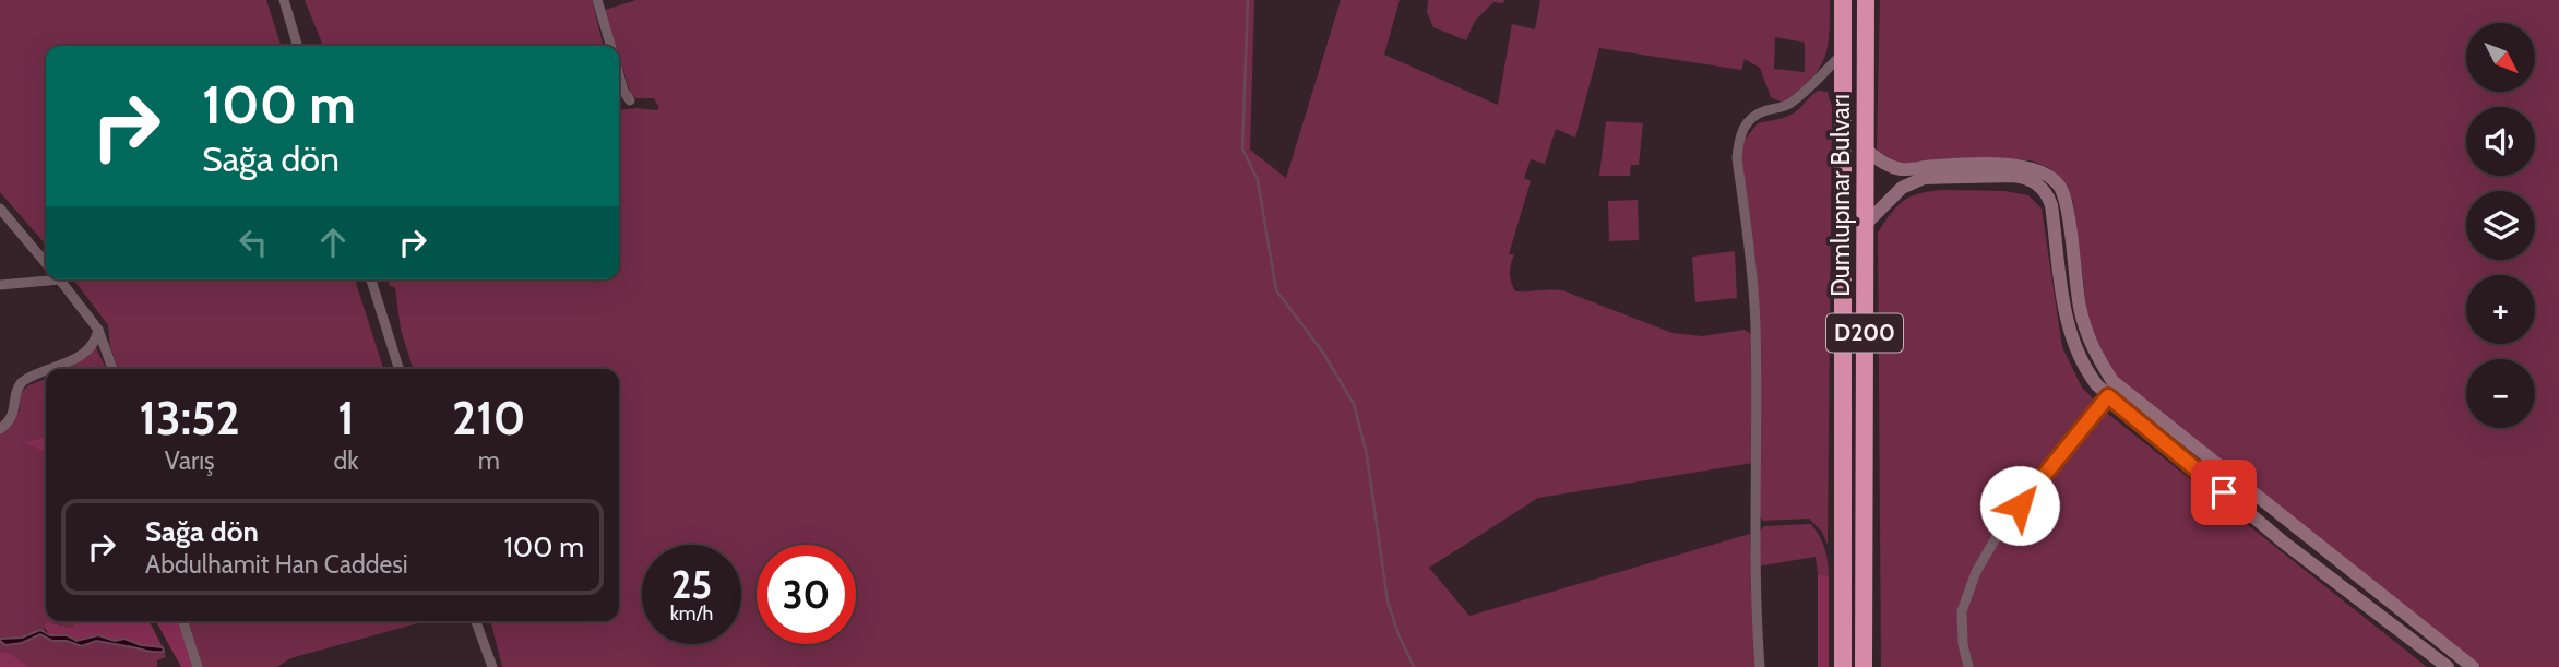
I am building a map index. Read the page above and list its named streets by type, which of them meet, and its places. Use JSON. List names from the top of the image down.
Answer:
{
  "streets": {
    "highway": ["Dumlupınar Bulvarı", "D200"]
  },
  "north": "bottom right",
  "page": {
    "map_buttons": ["+", "−"],
    "turn": ["100 m", "Sağa dön"],
    "eta": [
      "13:52",
      "Varış",
      "1",
      "dk",
      "210",
      "m"
    ],
    "list": [
      {
        "name": "Sağa dön",
        "note": "Abdulhamit Han Caddesi",
        "value": "100 m"
      }
    ],
    "speed": "25 km/h",
    "limit": "30"
  }
}
